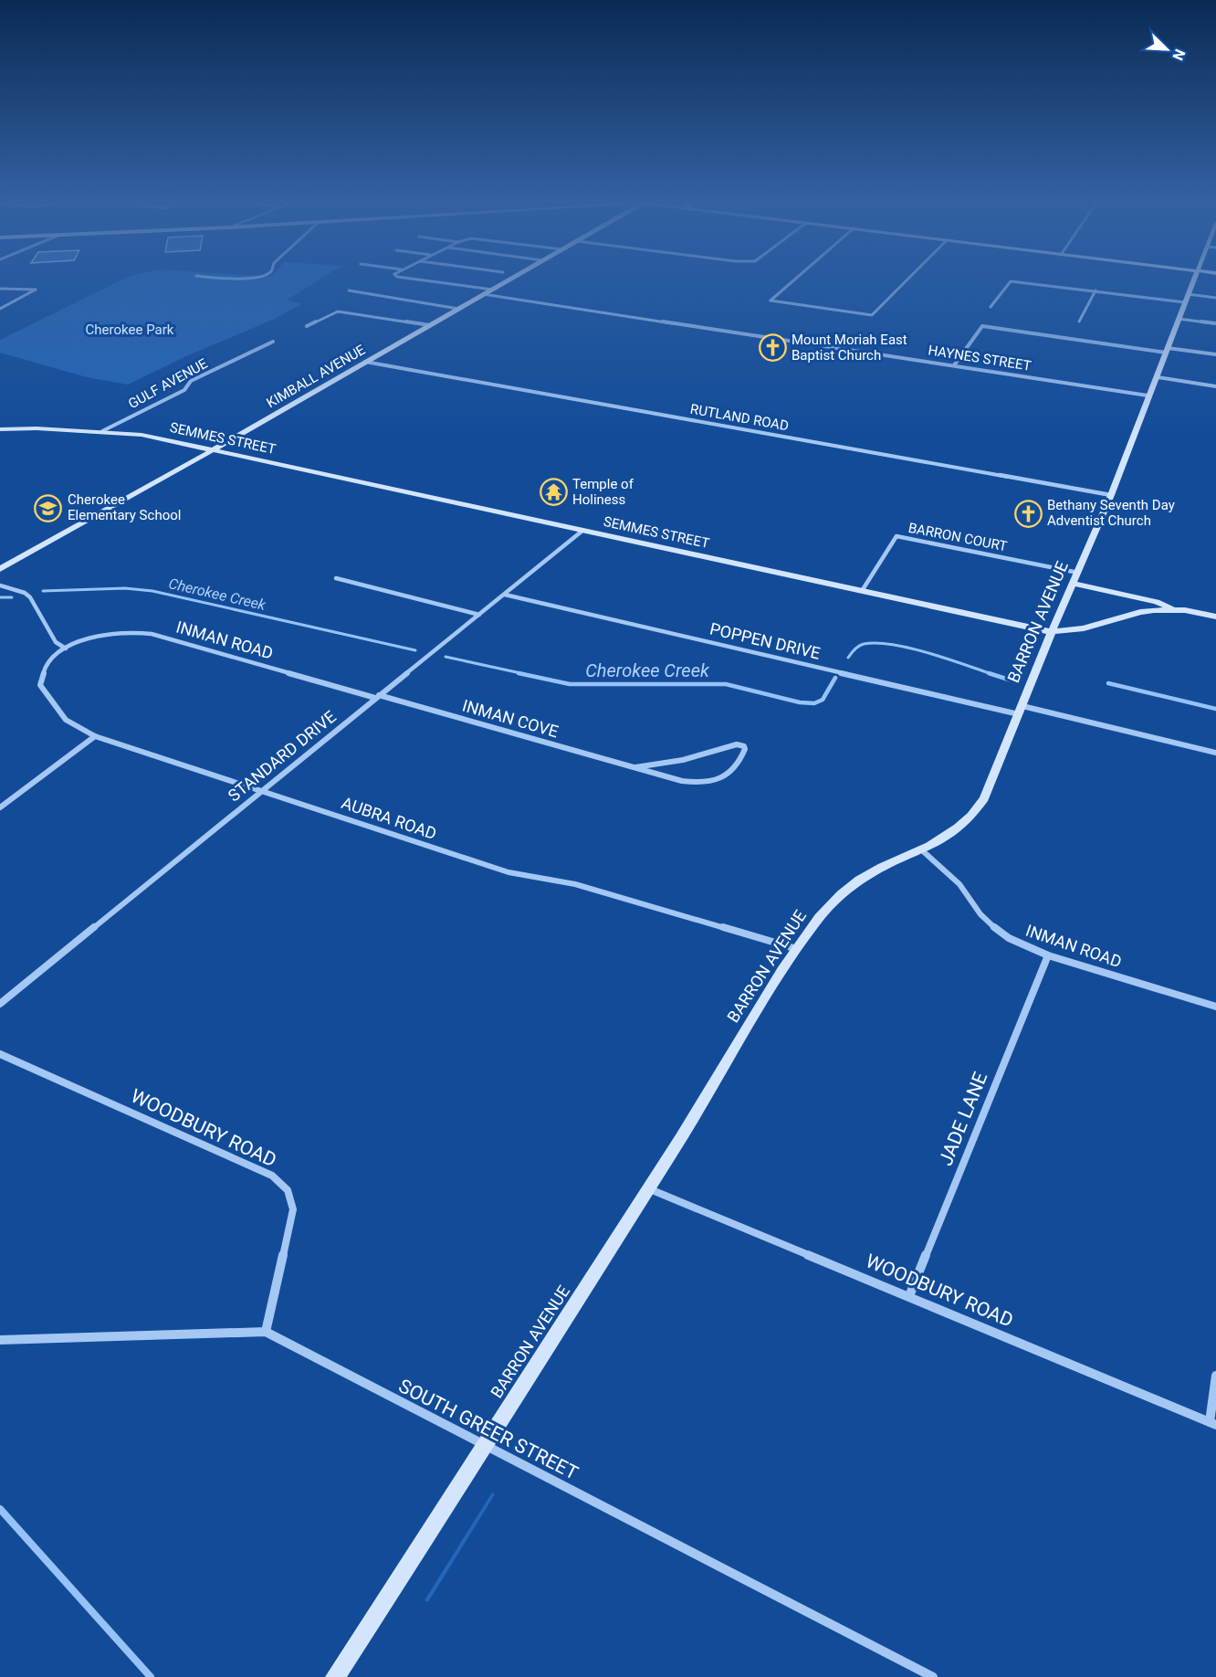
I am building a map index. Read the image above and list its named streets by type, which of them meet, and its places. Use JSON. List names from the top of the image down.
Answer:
{
  "streets": {
    "main road": ["KIMBALL AVENUE", "SEMMES STREET", "BARRON AVENUE"],
    "street": [
      "HAYNES STREET",
      "GULF AVENUE",
      "RUTLAND ROAD",
      "BARRON COURT",
      "INMAN ROAD",
      "POPPEN DRIVE",
      "INMAN COVE",
      "STANDARD DRIVE",
      "AUBRA ROAD",
      "JADE LANE",
      "WOODBURY ROAD",
      "SOUTH GREER STREET"
    ]
  },
  "crossings": [
    ["HAYNES STREET", "KIMBALL AVENUE"],
    ["HAYNES STREET", "BARRON AVENUE"],
    ["KIMBALL AVENUE", "RUTLAND ROAD"],
    ["KIMBALL AVENUE", "SEMMES STREET"],
    ["GULF AVENUE", "SEMMES STREET"],
    ["RUTLAND ROAD", "BARRON AVENUE"],
    ["SEMMES STREET", "BARRON COURT"],
    ["SEMMES STREET", "BARRON AVENUE"],
    ["SEMMES STREET", "STANDARD DRIVE"],
    ["BARRON COURT", "BARRON AVENUE"],
    ["BARRON AVENUE", "INMAN ROAD"],
    ["BARRON AVENUE", "POPPEN DRIVE"],
    ["BARRON AVENUE", "AUBRA ROAD"],
    ["BARRON AVENUE", "WOODBURY ROAD"],
    ["BARRON AVENUE", "SOUTH GREER STREET"],
    ["INMAN ROAD", "INMAN COVE"],
    ["INMAN ROAD", "STANDARD DRIVE"],
    ["INMAN ROAD", "AUBRA ROAD"],
    ["INMAN ROAD", "JADE LANE"],
    ["POPPEN DRIVE", "STANDARD DRIVE"],
    ["INMAN COVE", "STANDARD DRIVE"],
    ["STANDARD DRIVE", "AUBRA ROAD"],
    ["JADE LANE", "WOODBURY ROAD"],
    ["WOODBURY ROAD", "SOUTH GREER STREET"]
  ],
  "water": ["Cherokee Creek"],
  "parks": ["Cherokee Park"],
  "places": {
    "church": ["Mount Moriah East Baptist Church", "Bethany Seventh Day Adventist Church"],
    "temple": ["Temple of Holiness"],
    "school or university": ["Cherokee Elementary School"]
  },
  "north": "bottom right"
}
